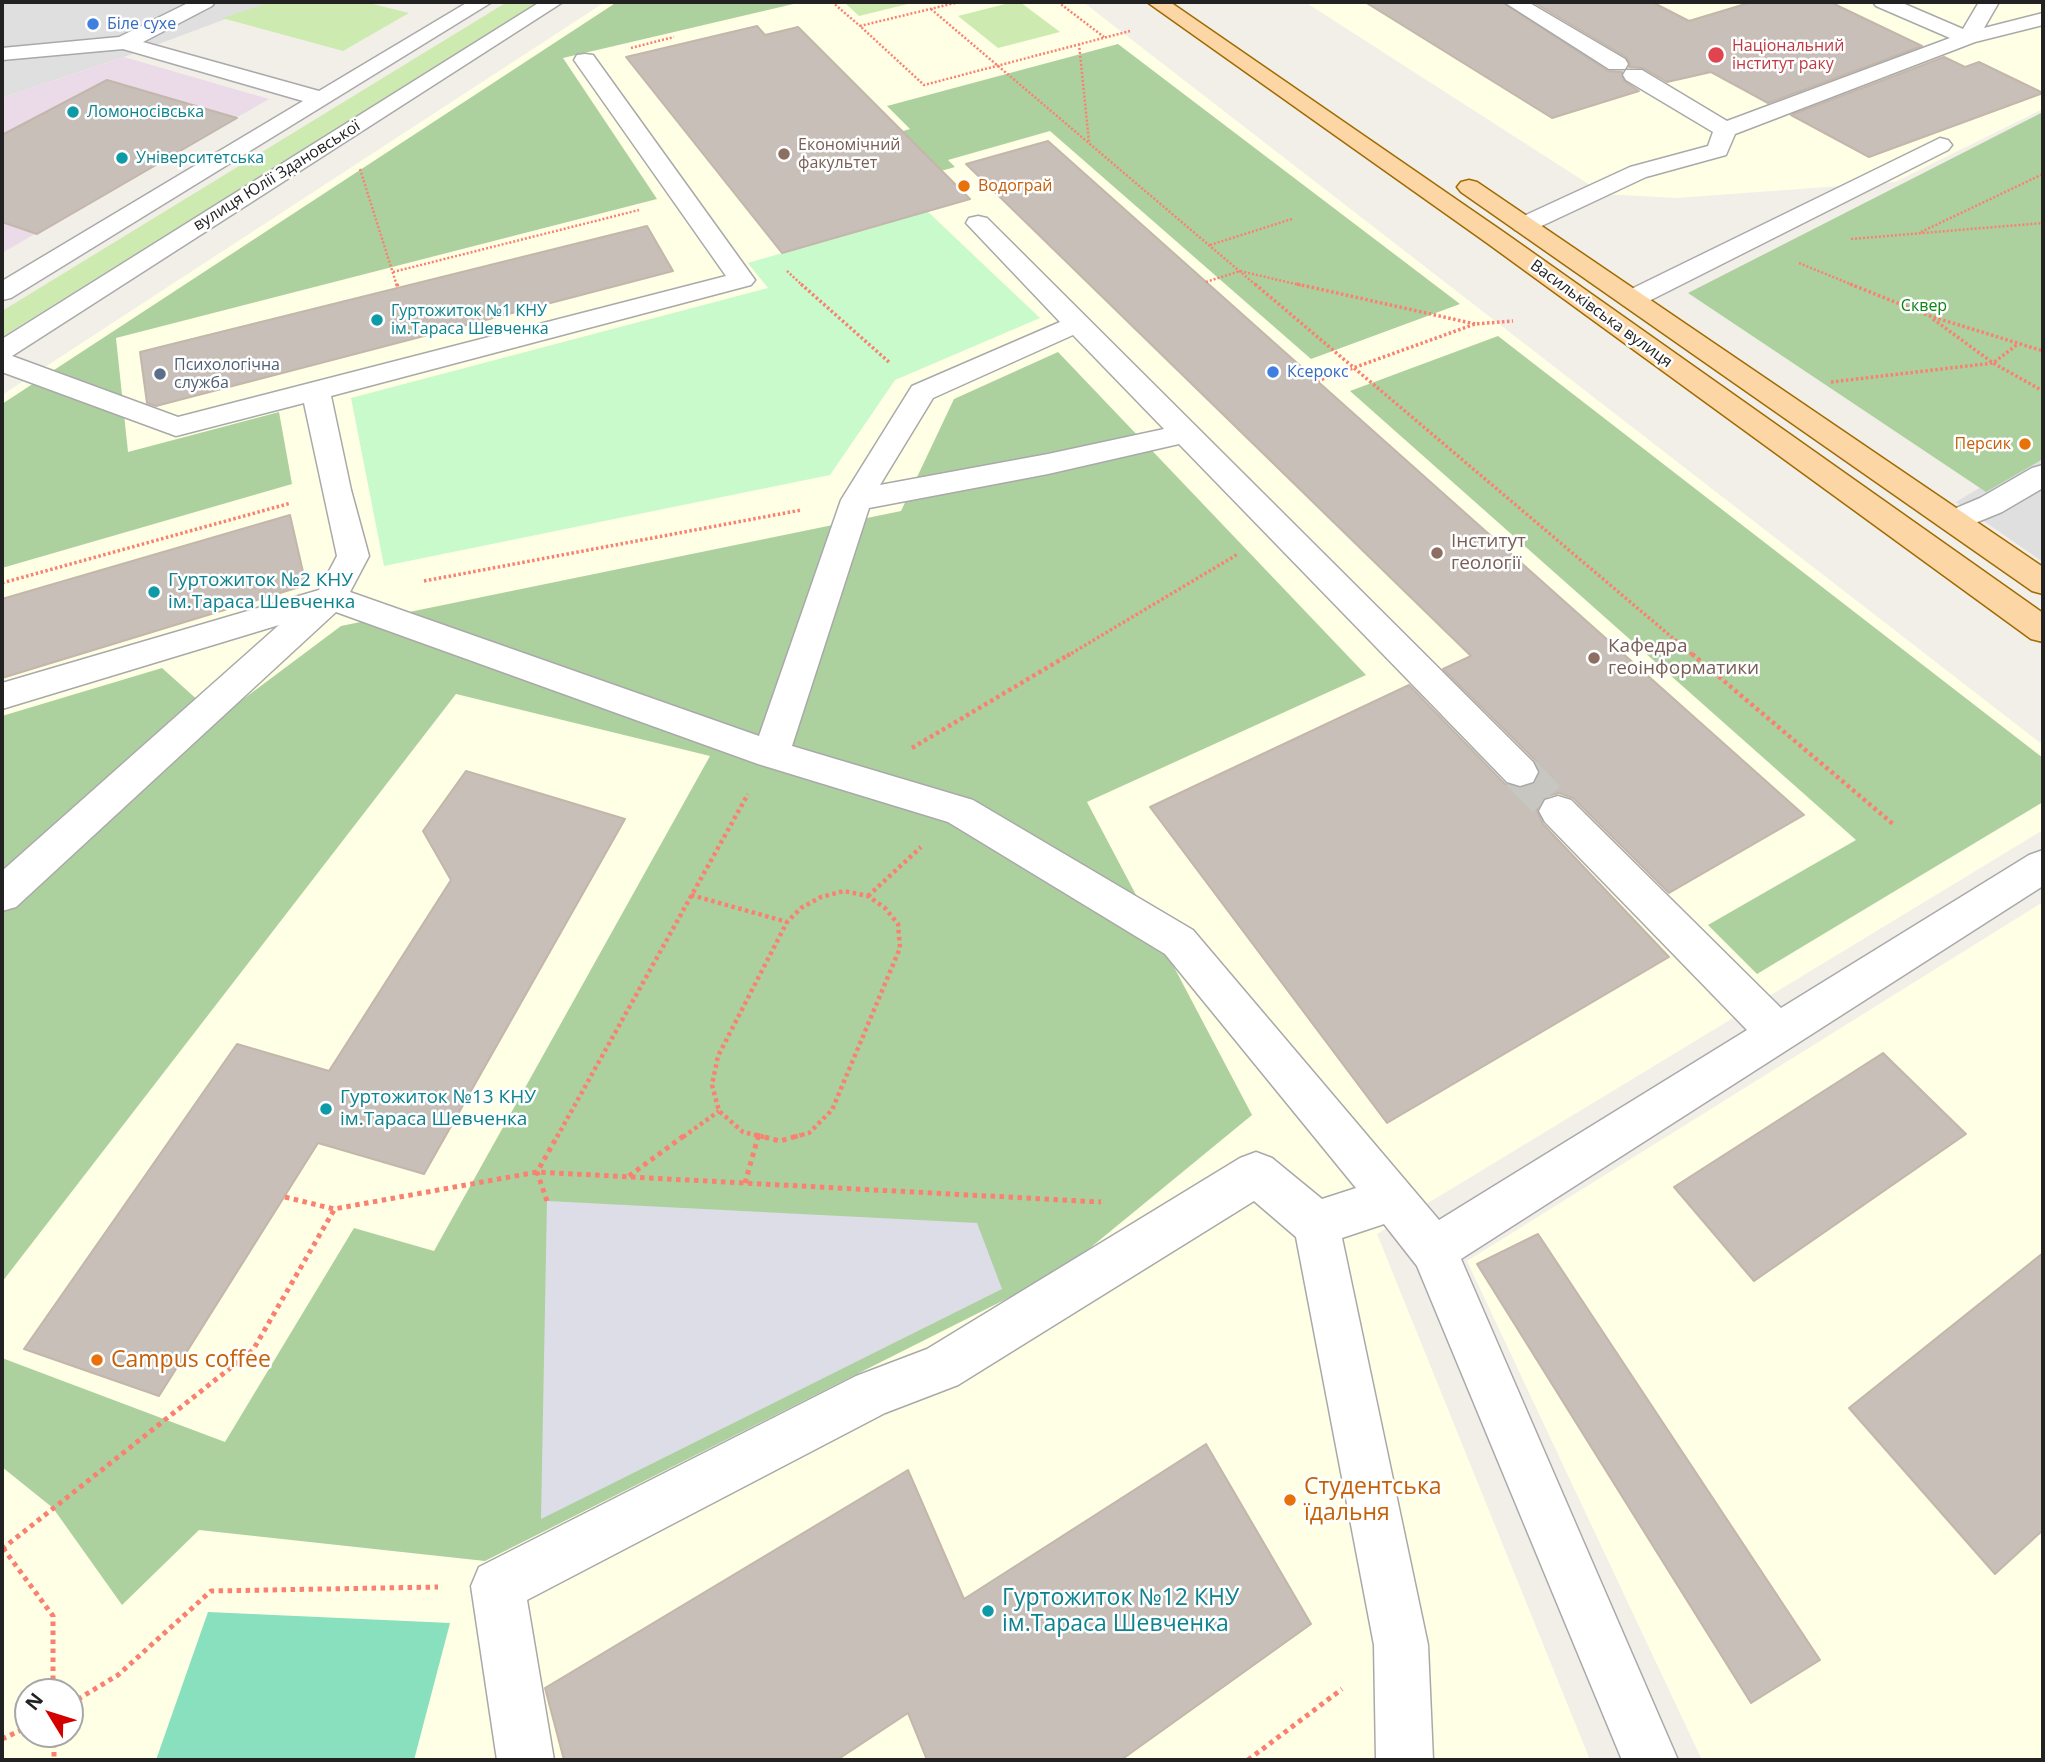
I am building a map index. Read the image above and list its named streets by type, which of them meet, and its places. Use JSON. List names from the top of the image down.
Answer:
{
  "streets": {
    "main road": ["Васильківська вулиця"],
    "street": ["вулиця Юлії Здановської"]
  },
  "parks": ["Сквер"],
  "places": [
    "Біле сухе",
    "Національний інститут раку",
    "Ломоносівська",
    "Економічний факультет",
    "Університетська",
    "Водограй",
    "Гуртожиток №1 КНУ ім.Тараса Шевченка",
    "Ксерокс",
    "Психологічна служба",
    "Персик",
    "Інститут геології",
    "Гуртожиток №2 КНУ ім.Тараса Шевченка",
    "Кафедра геоінформатики",
    "Гуртожиток №13 КНУ ім.Тараса Шевченка",
    "Campus coffee",
    "Студентська їдальня",
    "Гуртожиток №12 КНУ ім.Тараса Шевченка"
  ],
  "north": "top left"
}
